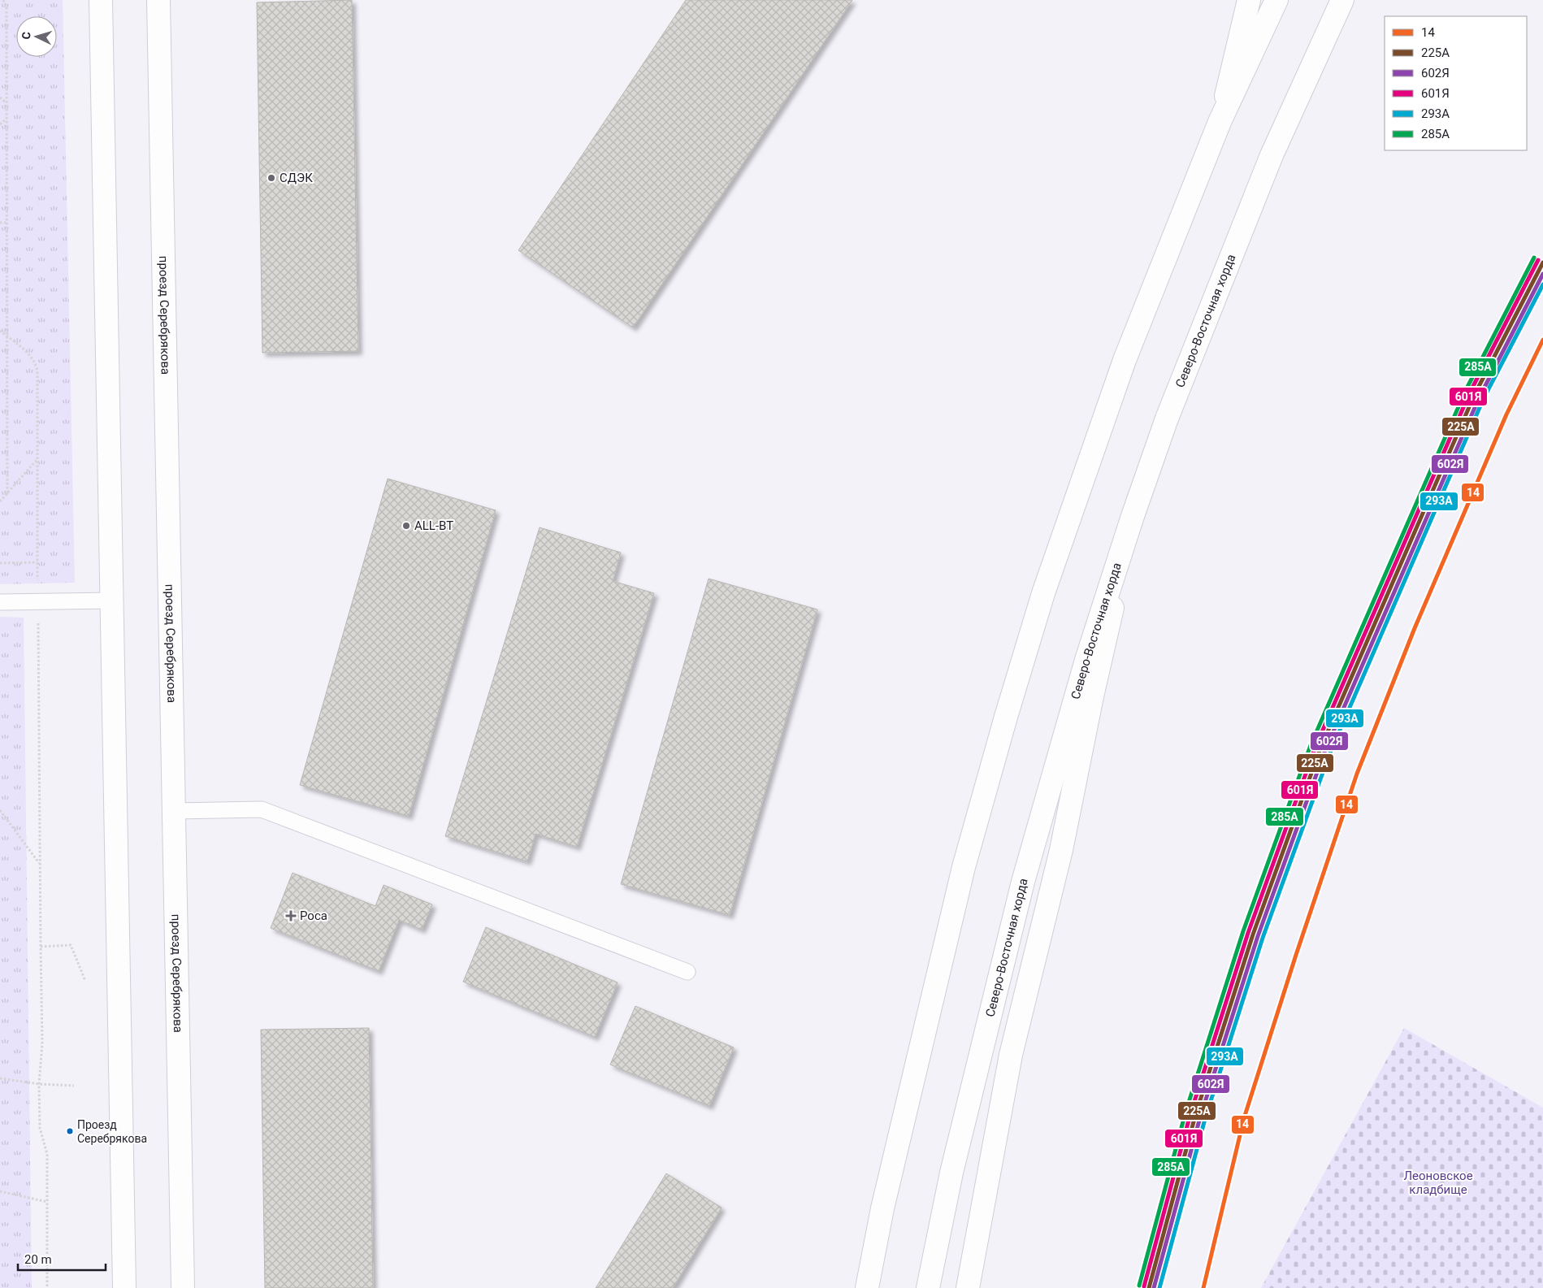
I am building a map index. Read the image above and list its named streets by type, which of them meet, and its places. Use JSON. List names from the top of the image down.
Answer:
{
  "streets": {
    "main road": ["проезд Серебрякова", "Северо-Восточная хорда"]
  },
  "parks": ["Леоновское кладбище"],
  "places": {
    "other": ["СДЭК", "ALL-BT", "Проезд Серебрякова"],
    "health": ["Роса"]
  },
  "lines": [
    "transit line 285А",
    "transit line 601Я",
    "transit line 225А",
    "transit line 602Я",
    "transit line 293А",
    "transit line 14"
  ],
  "legend": [
    "14",
    "225А",
    "602Я",
    "601Я",
    "293А",
    "285А"
  ],
  "scale_bar": "20 m",
  "north": "left"
}
